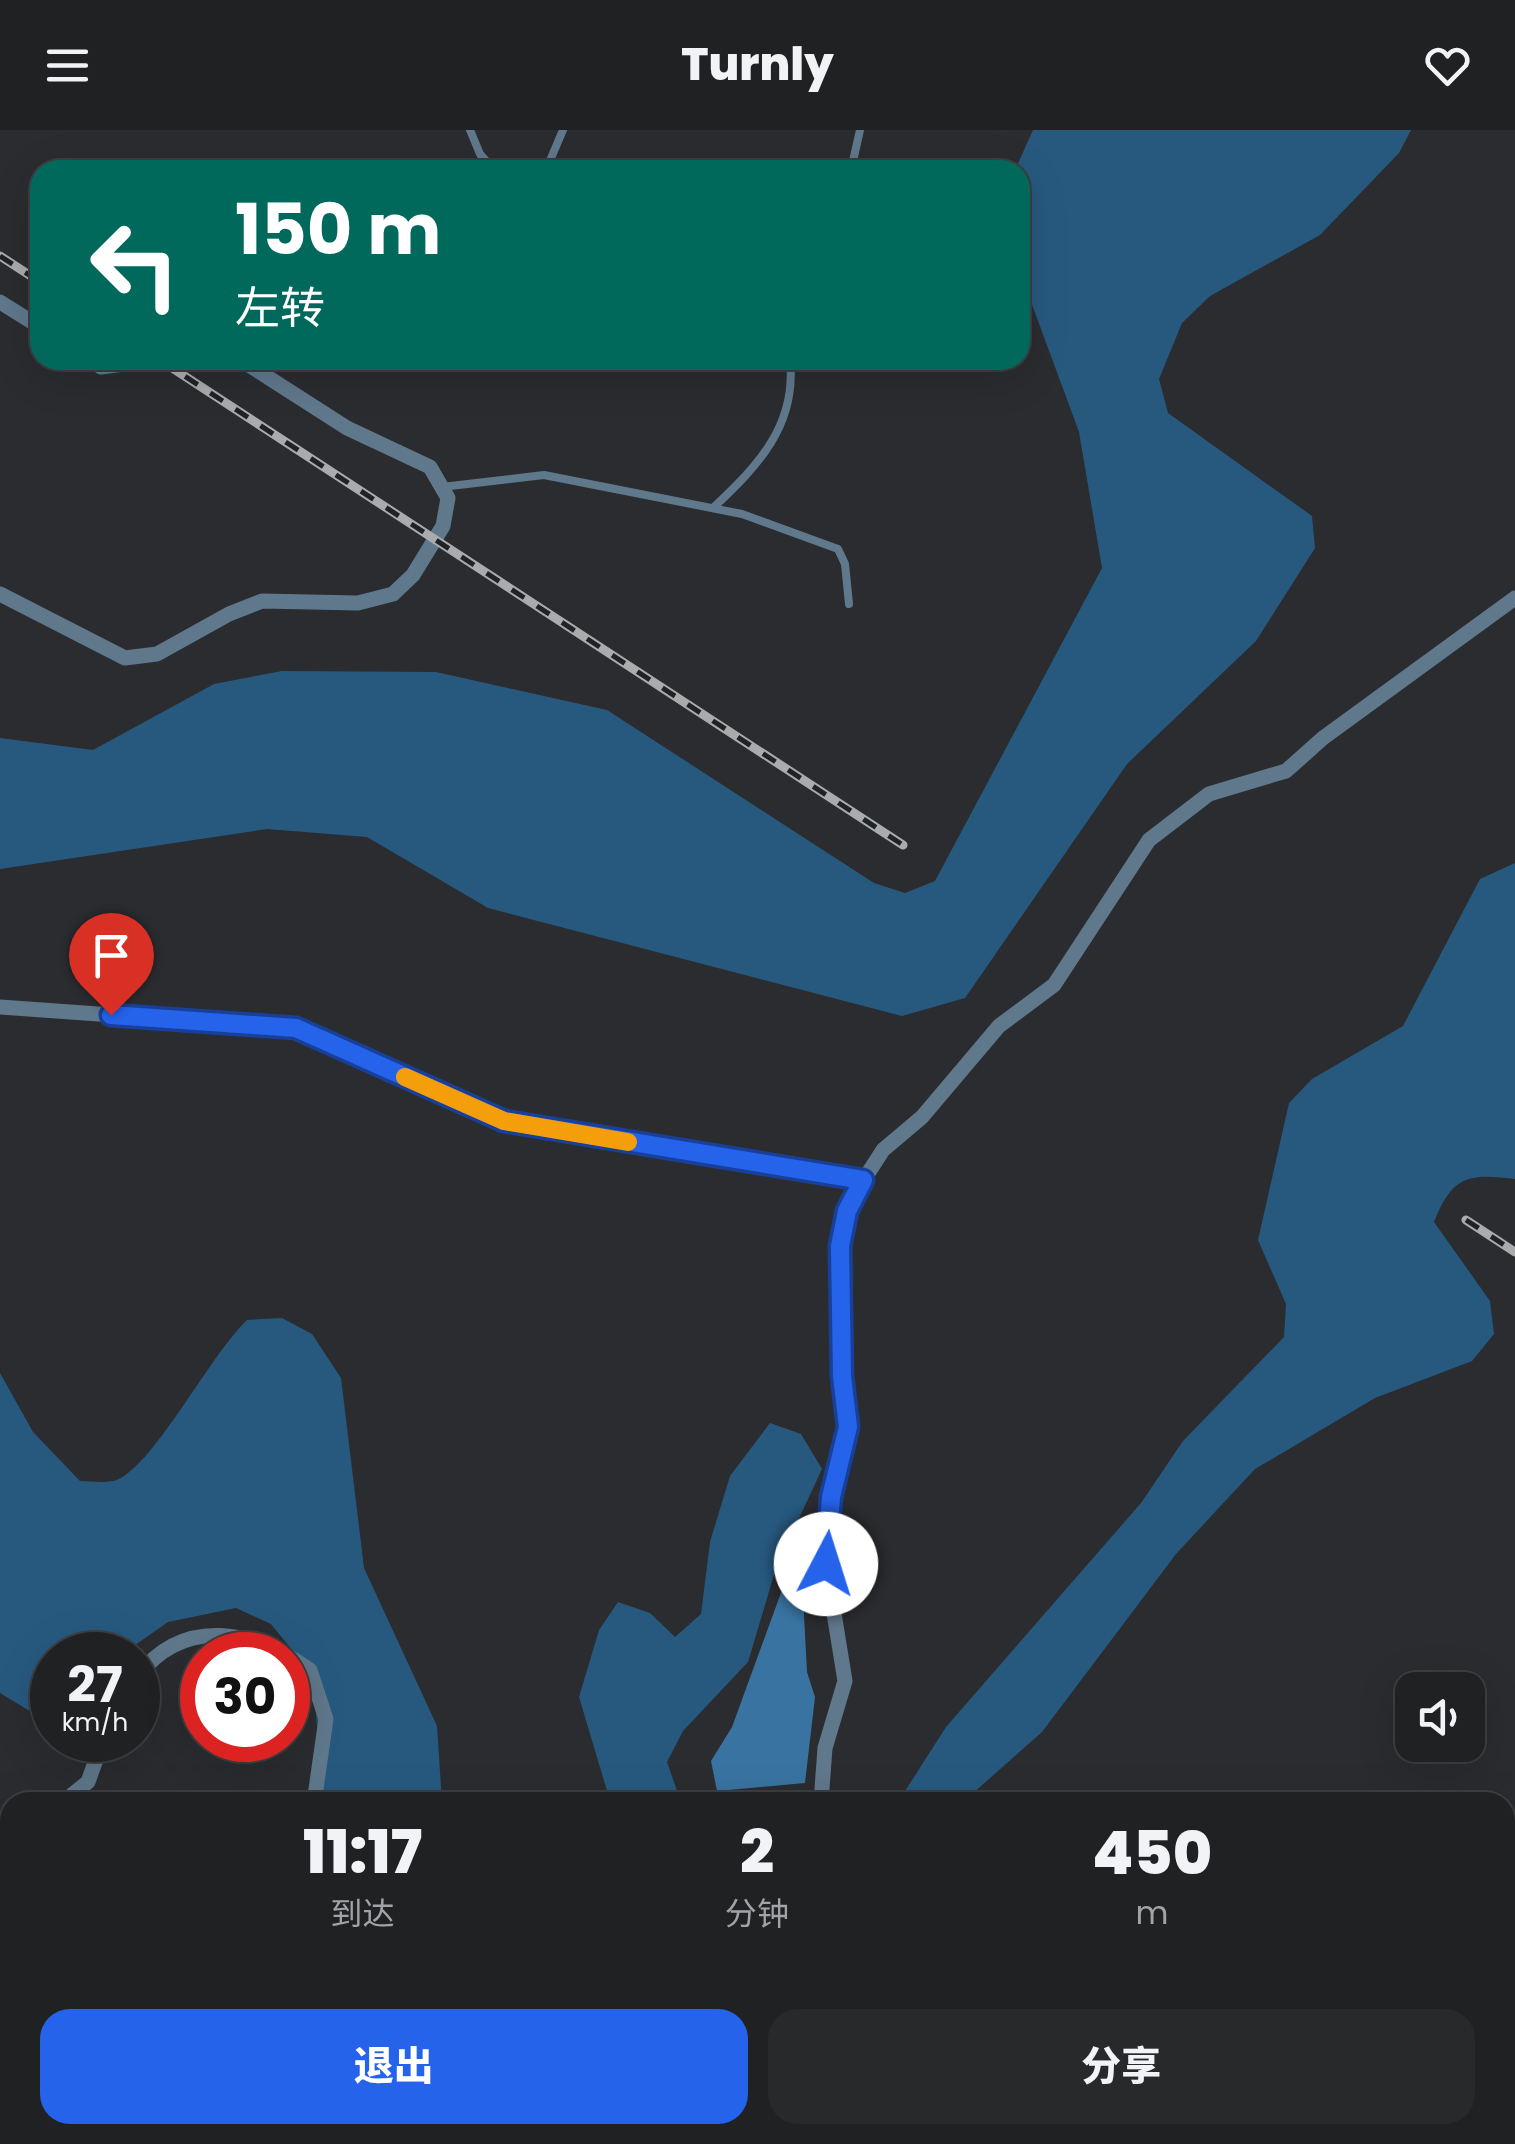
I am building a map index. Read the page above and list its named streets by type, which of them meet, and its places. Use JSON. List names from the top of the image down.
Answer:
{
  "page": {
    "header": "Turnly",
    "turn": ["150 m", "左转"],
    "speed": "27 km/h",
    "limit": "30",
    "eta": [
      "11:17",
      "到达",
      "2",
      "分钟",
      "450",
      "m"
    ],
    "buttons": ["退出", "分享"]
  }
}
